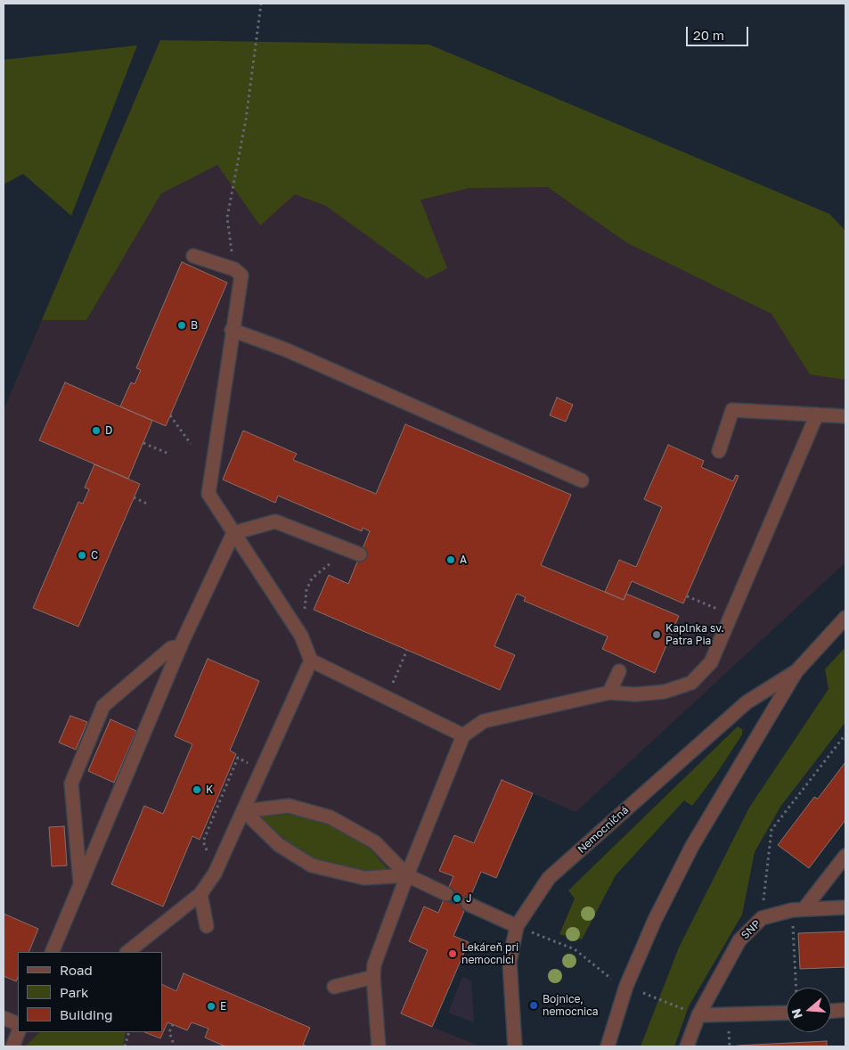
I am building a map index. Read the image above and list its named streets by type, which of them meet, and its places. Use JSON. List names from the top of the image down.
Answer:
{
  "streets": {
    "street": ["Nemocničná", "SNP"]
  },
  "places": [
    "B",
    "D",
    "C",
    "A",
    "Kaplnka sv. Patra Pia",
    "K",
    "J",
    "Lekáreň pri nemocnici",
    "Bojnice, nemocnica",
    "E"
  ],
  "legend": ["Road", "Park", "Building"],
  "scale_bar": "20 m",
  "north": "left"
}
